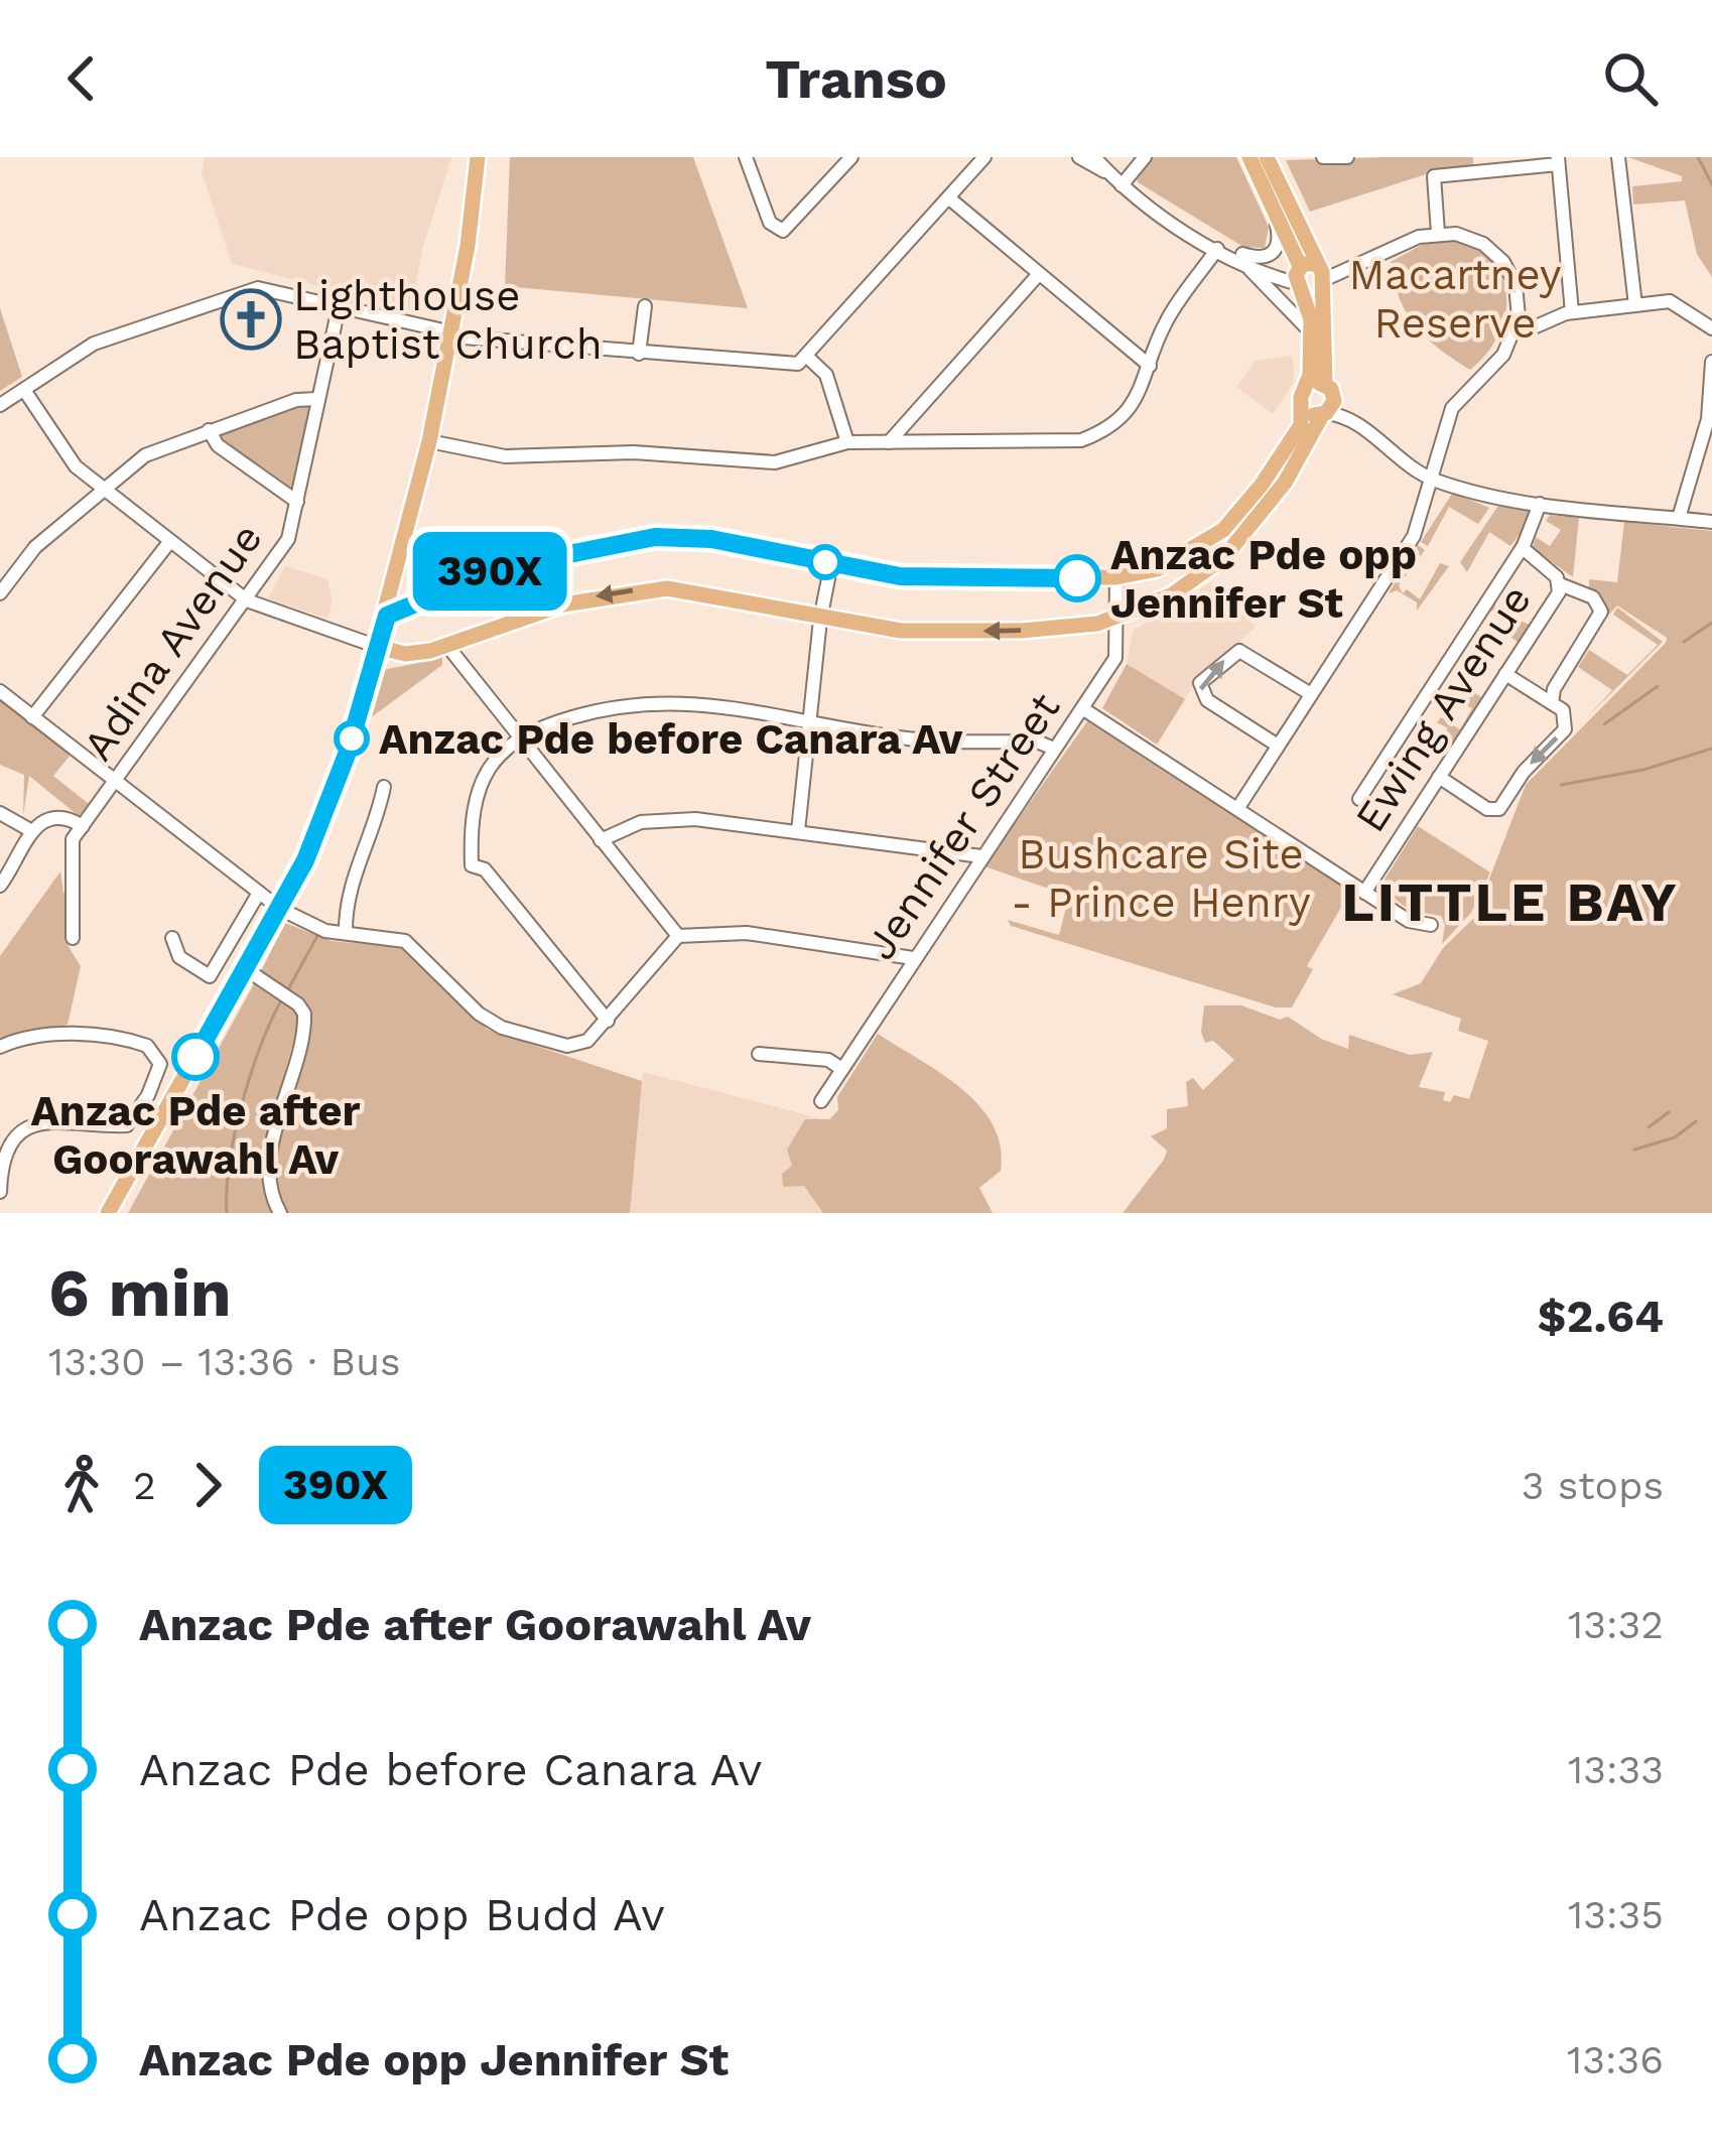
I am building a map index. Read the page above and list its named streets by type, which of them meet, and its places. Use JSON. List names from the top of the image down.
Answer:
{
  "streets": {
    "street": ["Adina Avenue", "Ewing Avenue", "Jennifer Street"]
  },
  "districts": ["LITTLE BAY"],
  "parks": ["Macartney Reserve", "Bushcare Site - Prince Henry"],
  "places": {
    "church": ["Lighthouse Baptist Church"],
    "other": ["Anzac Pde opp Jennifer St", "Anzac Pde before Canara Av", "Anzac Pde after Goorawahl Av"]
  },
  "lines": ["bus line 390X"],
  "page": {
    "header": "Transo",
    "on_map": "390X",
    "heading": ["6 min", "13:30 – 13:36 · Bus", "$2.64"],
    "legs": ["2", "390X", "3 stops"],
    "list": [
      {
        "name": "Anzac Pde after Goorawahl Av",
        "value": "13:32"
      },
      {
        "name": "Anzac Pde before Canara Av",
        "value": "13:33"
      },
      {
        "name": "Anzac Pde opp Budd Av",
        "value": "13:35"
      },
      {
        "name": "Anzac Pde opp Jennifer St",
        "value": "13:36"
      }
    ]
  }
}
